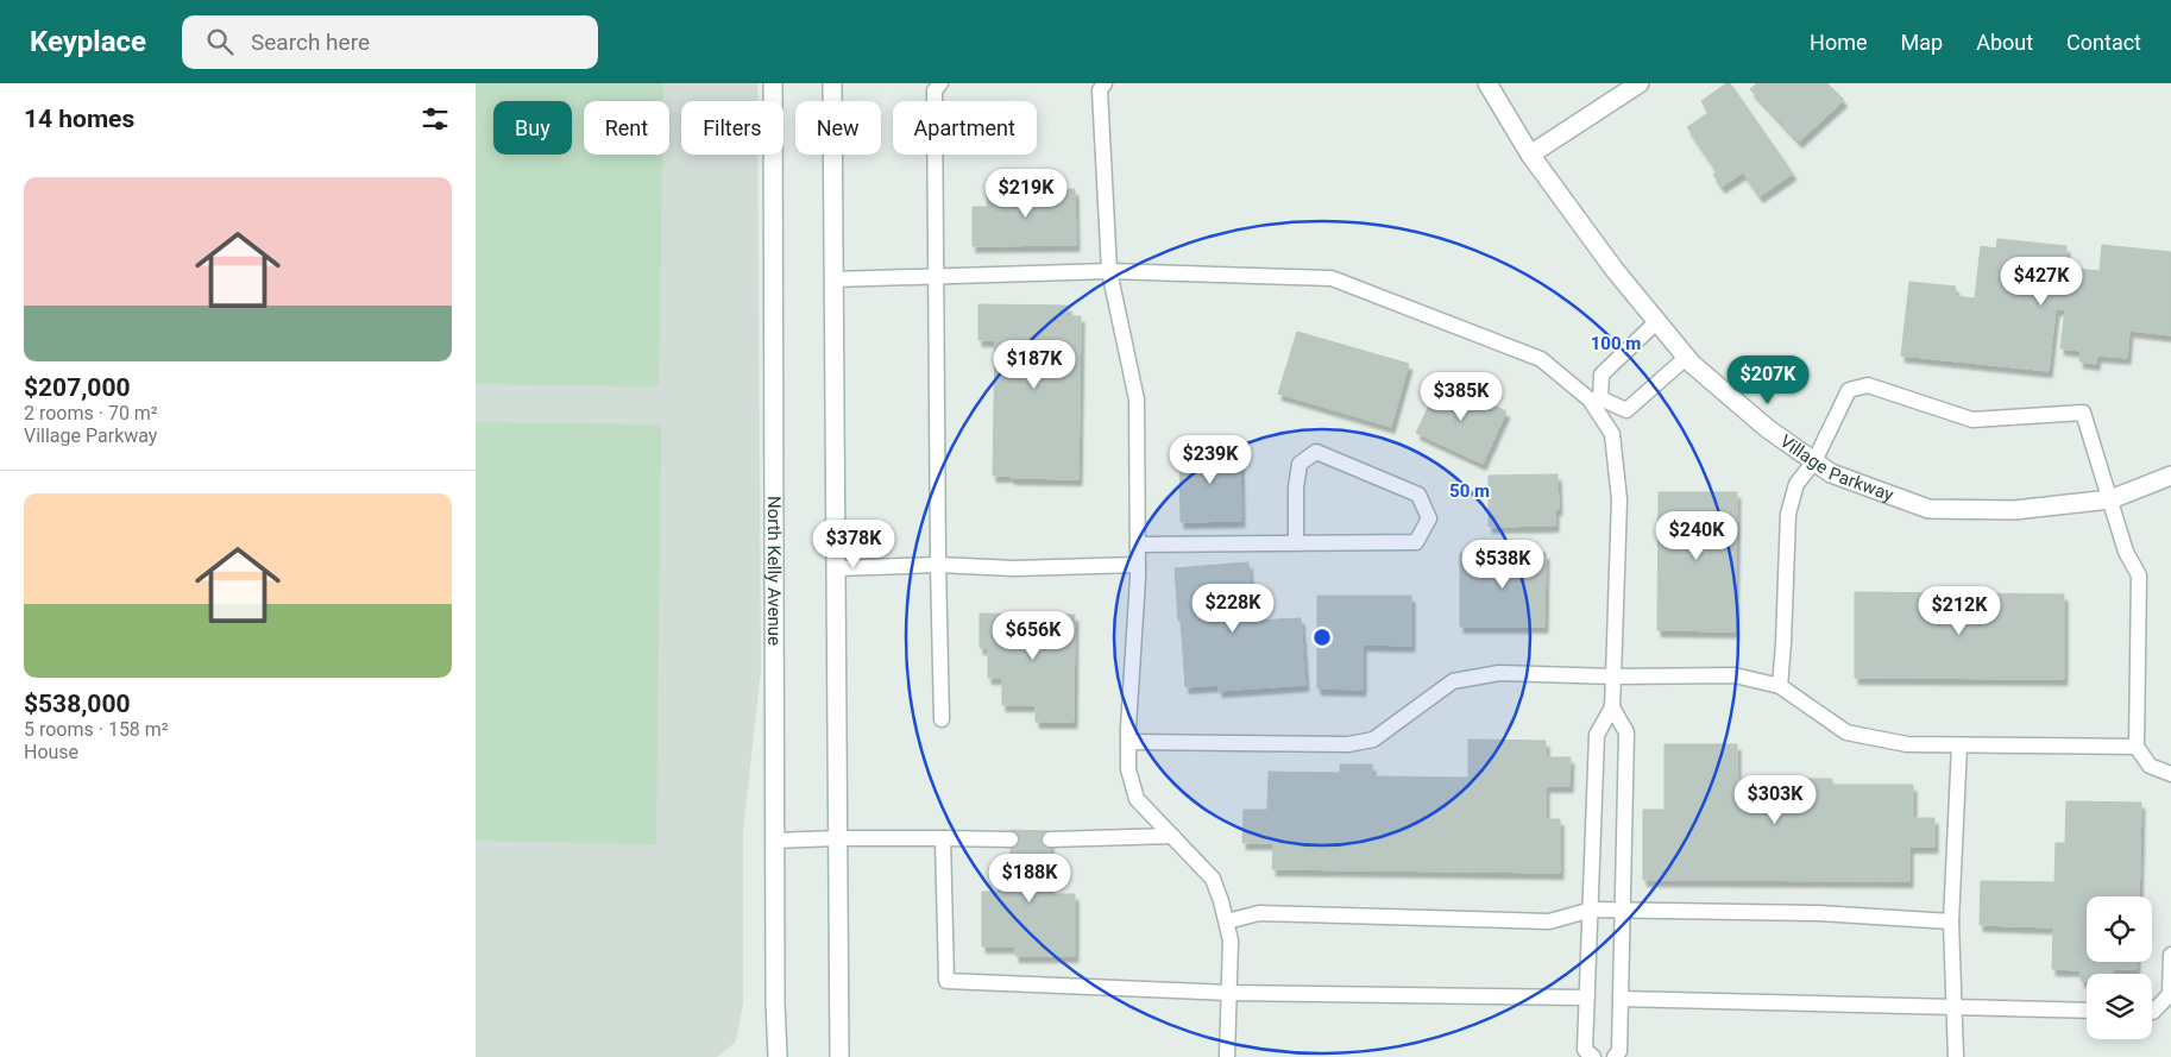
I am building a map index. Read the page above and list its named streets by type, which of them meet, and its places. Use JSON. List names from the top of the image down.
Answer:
{
  "streets": {
    "street": ["Village Parkway", "North Kelly Avenue"]
  },
  "page": {
    "header": "Keyplace",
    "search": "Search here",
    "nav": [
      "Home",
      "Map",
      "About",
      "Contact"
    ],
    "heading": "14 homes",
    "chip": [
      "Buy",
      "Rent",
      "Filters",
      "New",
      "Apartment"
    ],
    "list": [
      {
        "name": "$207,000",
        "note": "2 rooms · 70 m² · Village Parkway"
      },
      {
        "name": "$538,000",
        "note": "5 rooms · 158 m² · House"
      }
    ],
    "price": [
      "$219K",
      "$427K",
      "$187K",
      "$207K",
      "$385K",
      "$239K",
      "$240K",
      "$378K",
      "$538K",
      "$228K",
      "$212K",
      "$656K",
      "$303K",
      "$188K"
    ]
  },
  "rings": ["100 m", "50 m"]
}
